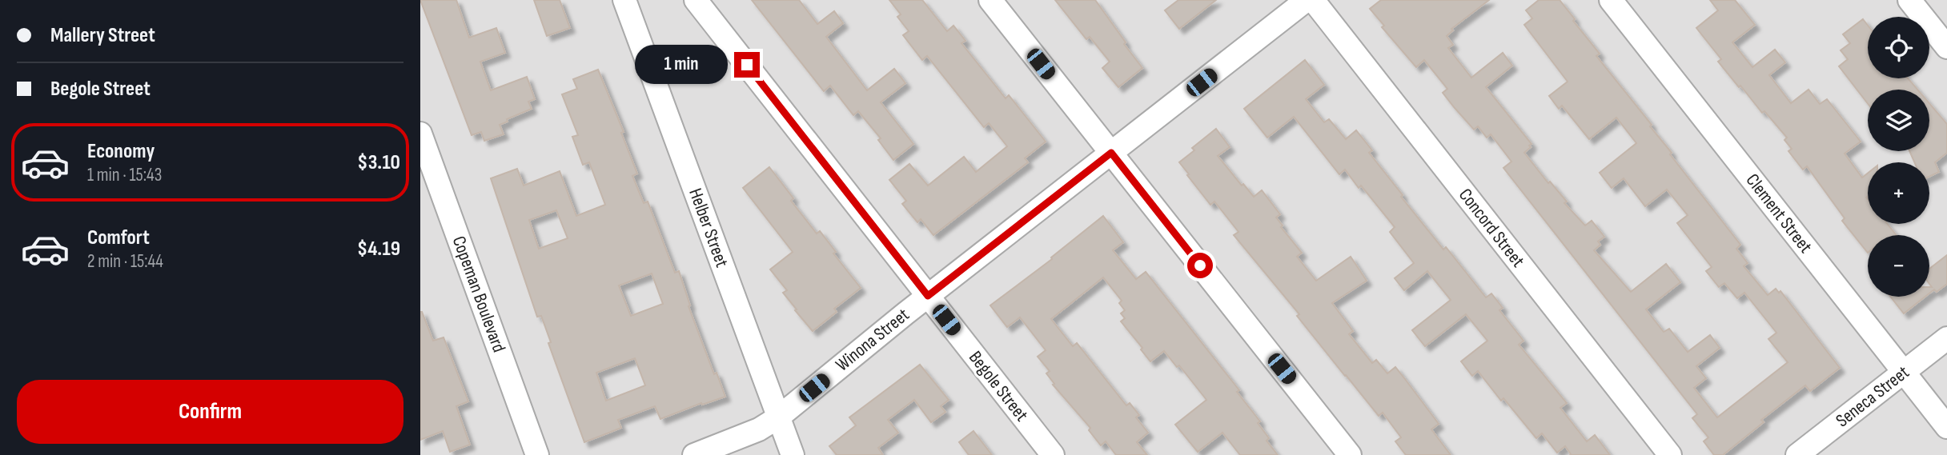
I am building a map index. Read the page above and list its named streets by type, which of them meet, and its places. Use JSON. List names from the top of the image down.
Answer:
{
  "streets": {
    "street": [
      "Clement Street",
      "Helber Street",
      "Concord Street",
      "Copeman Boulevard",
      "Winona Street",
      "Begole Street",
      "Seneca Street"
    ]
  },
  "crossings": [
    ["Clement Street", "Seneca Street"],
    ["Helber Street", "Winona Street"],
    ["Winona Street", "Begole Street"]
  ],
  "page": {
    "banner": ["Mallery Street", "Begole Street"],
    "map_buttons": ["+", "−"],
    "bubble": "1 min",
    "list": [
      {
        "name": "Economy",
        "note": "1 min · 15:43",
        "value": "$3.10"
      },
      {
        "name": "Comfort",
        "note": "2 min · 15:44",
        "value": "$4.19"
      }
    ],
    "buttons": "Confirm"
  }
}
